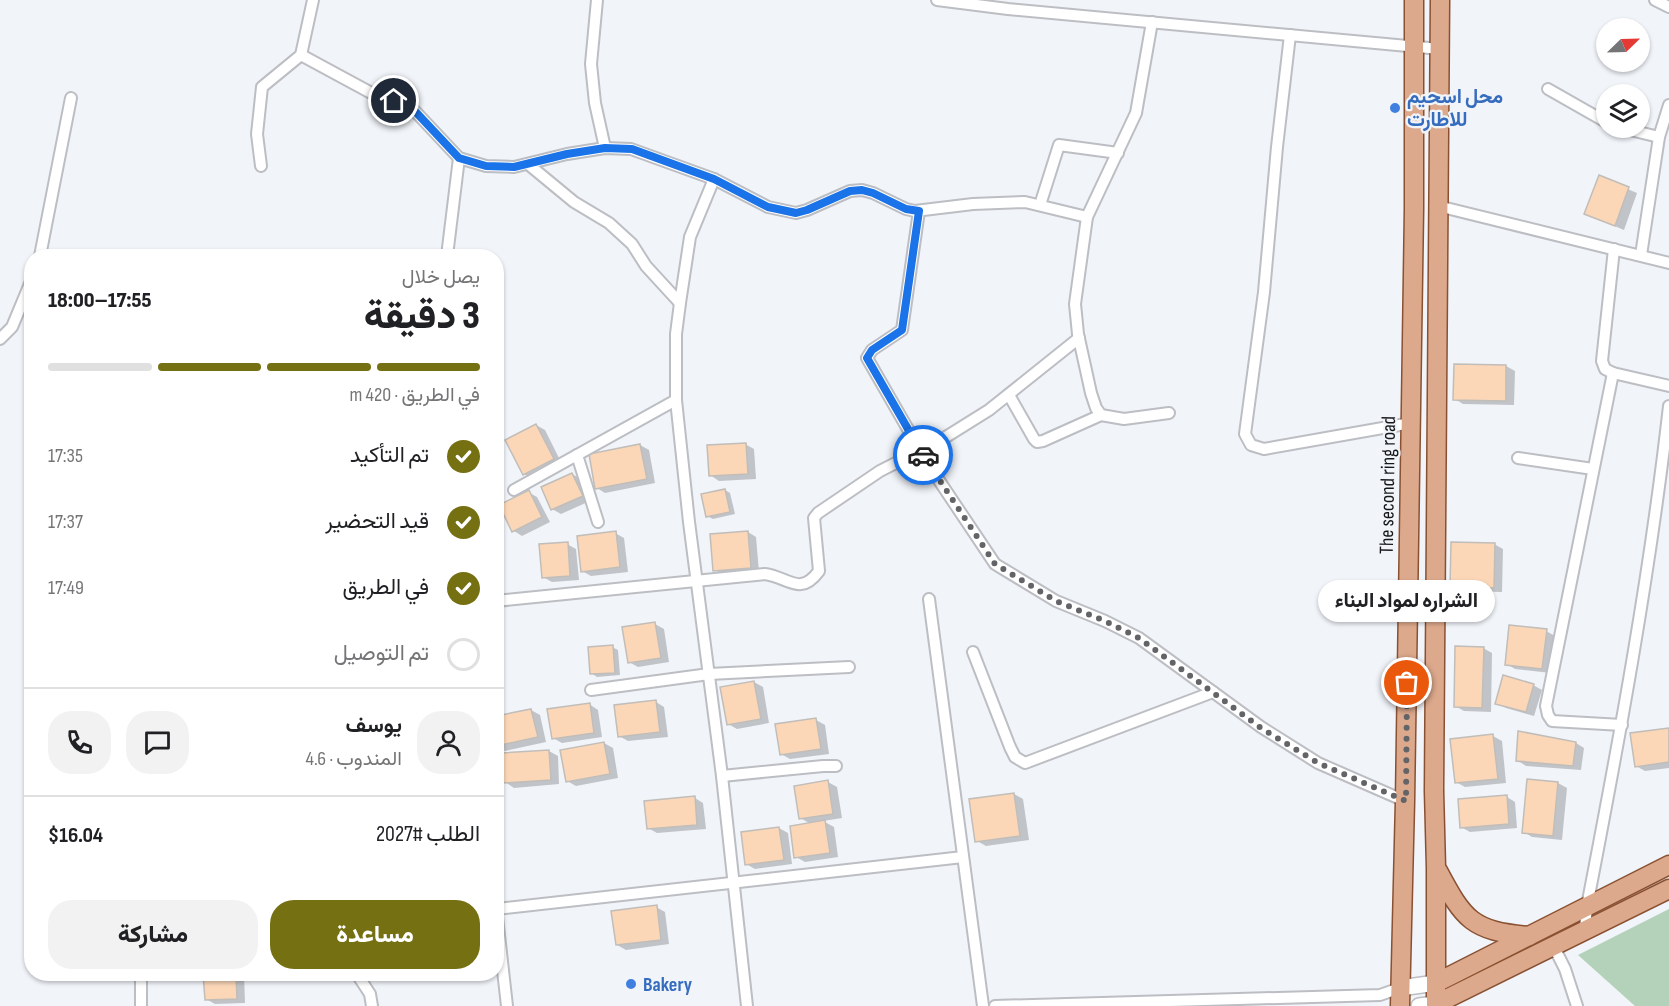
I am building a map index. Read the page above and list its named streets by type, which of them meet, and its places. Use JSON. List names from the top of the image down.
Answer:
{
  "streets": {
    "main road": ["The second ring road"]
  },
  "places": ["محل اسحيم للاطارت", "الشراره لمواد البناء", "Bakery"],
  "north": "top right",
  "page": {
    "heading": ["3 دقيقة", "يصل خلال", "17:55–18:00"],
    "panel": [
      "يوسف",
      "المندوب · 4.6",
      "الطلب #2027",
      "$16.04"
    ],
    "bar": "في الطريق · 420 m",
    "list": [
      ["تم التأكيد", "17:35"],
      ["قيد التحضير", "17:37"],
      ["في الطريق", "17:49"],
      "تم التوصيل"
    ],
    "bubble": "الشراره لمواد البناء",
    "buttons": ["مساعدة", "مشاركة"]
  }
}
